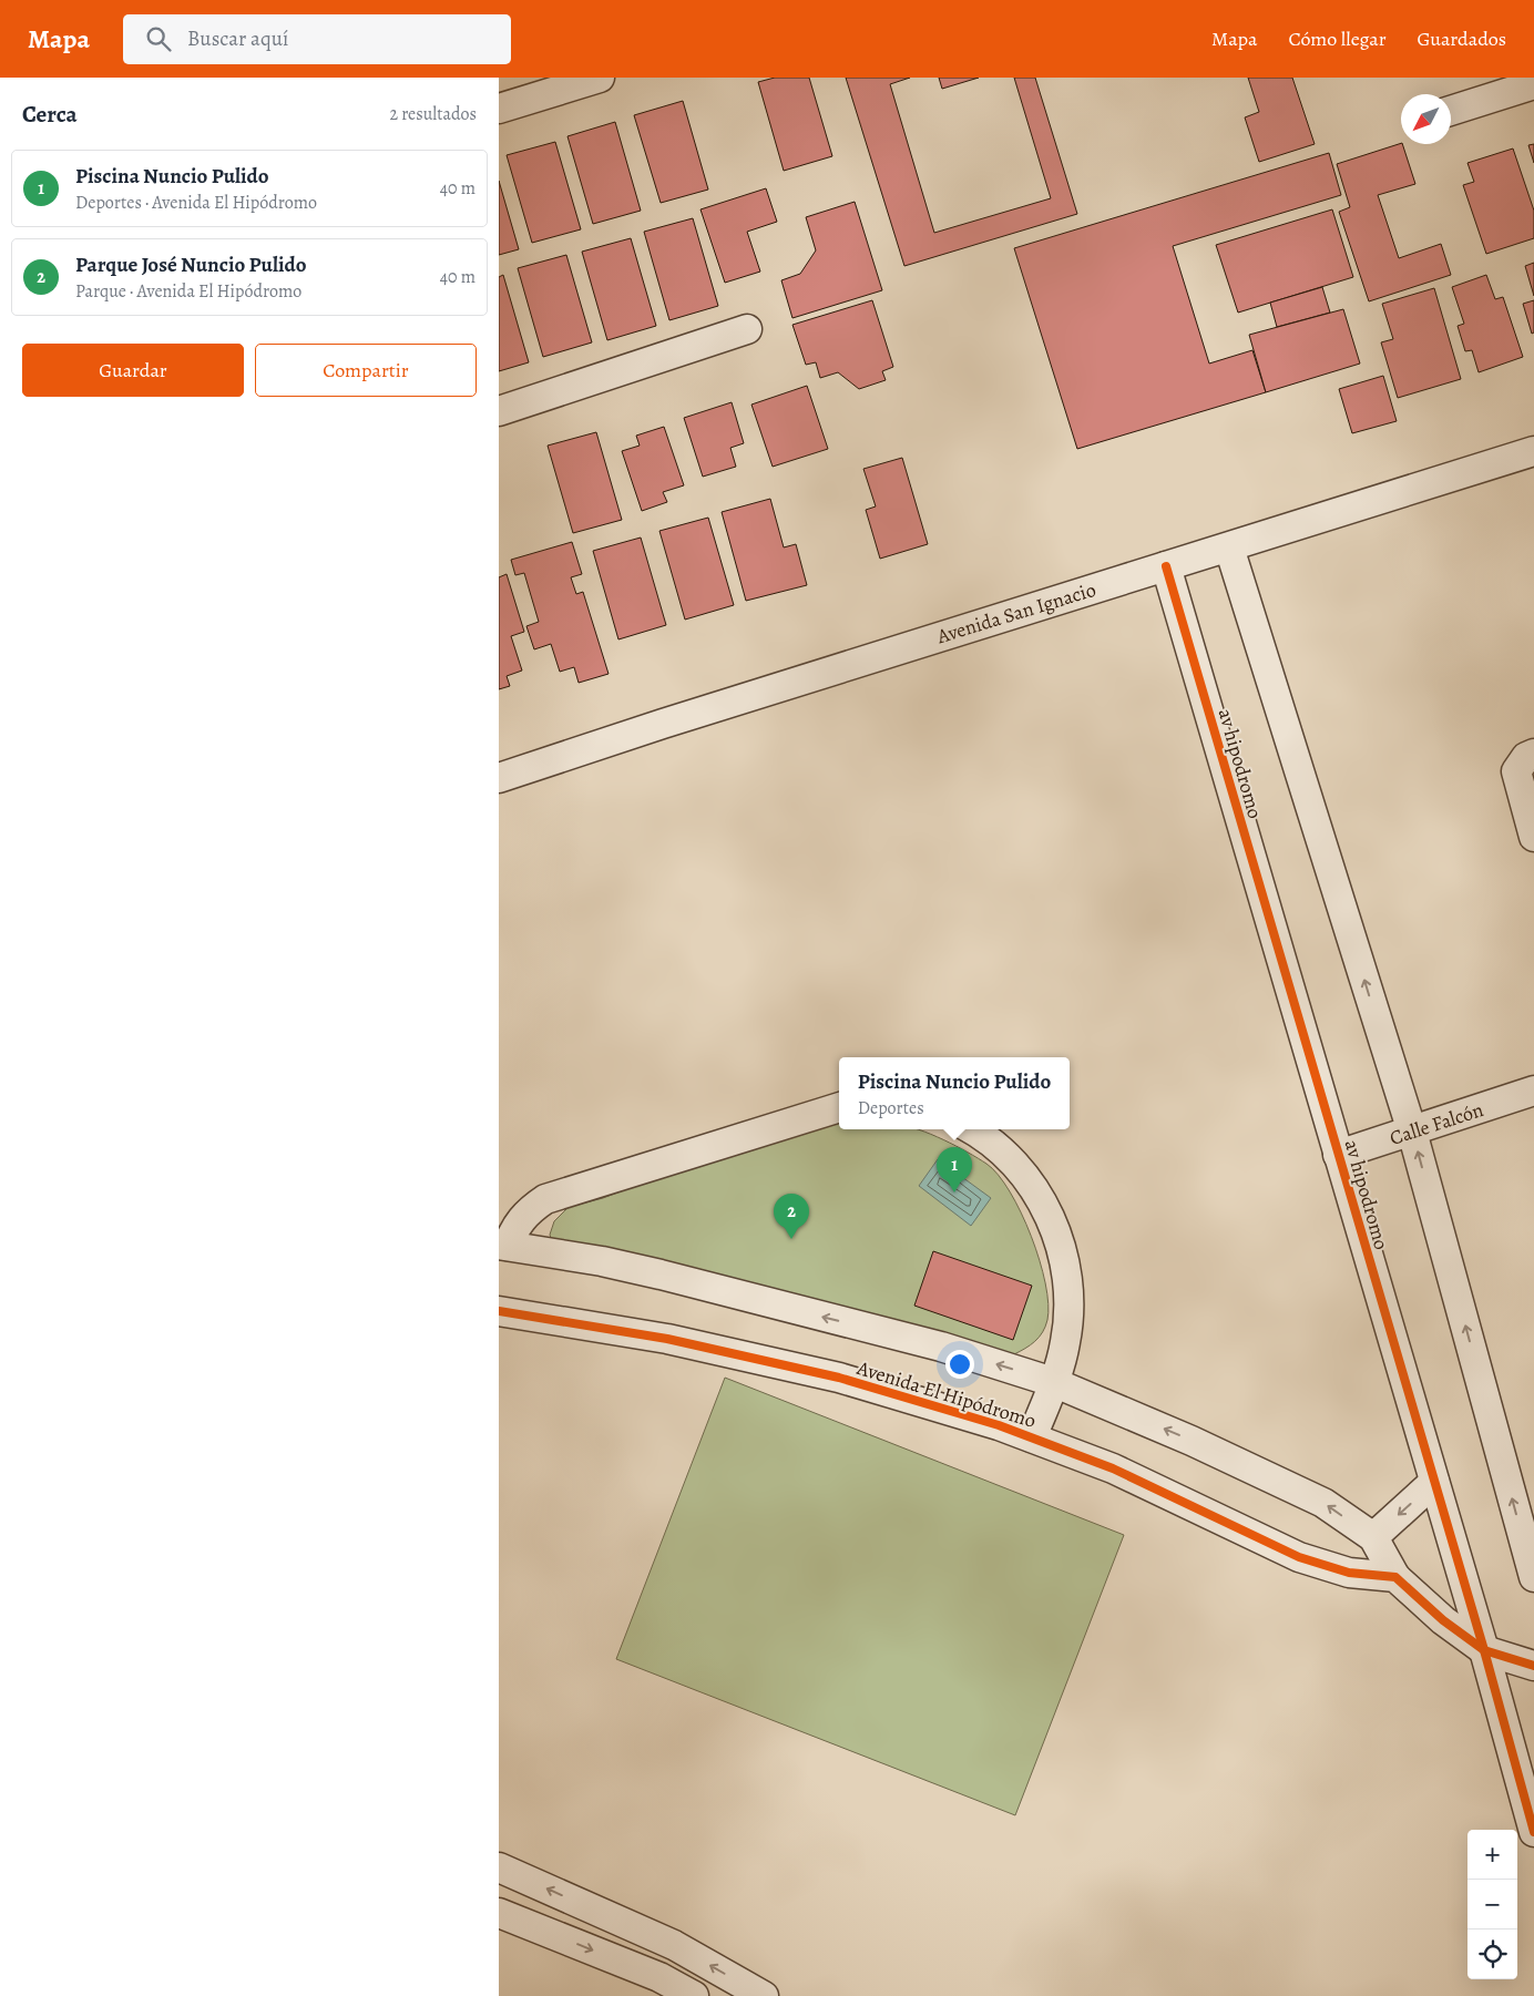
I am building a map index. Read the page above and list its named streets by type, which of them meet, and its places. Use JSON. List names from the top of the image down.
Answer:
{
  "streets": {
    "street": [
      "Avenida San Ignacio",
      "av hipodromo",
      "Calle Falcón",
      "Avenida El Hipódromo"
    ]
  },
  "crossings": [
    ["Avenida San Ignacio", "av hipodromo"],
    ["av hipodromo", "Calle Falcón"]
  ],
  "north": "bottom left",
  "page": {
    "header": "Mapa",
    "search": "Buscar aquí",
    "nav": ["Mapa", "Cómo llegar", "Guardados"],
    "heading": ["Cerca", "2 resultados"],
    "list": [
      {
        "mark": "1",
        "name": "Piscina Nuncio Pulido",
        "note": "Deportes · Avenida El Hipódromo",
        "value": "40 m"
      },
      {
        "mark": "2",
        "name": "Parque José Nuncio Pulido",
        "note": "Parque · Avenida El Hipódromo",
        "value": "40 m"
      }
    ],
    "buttons": ["Guardar", "Compartir"],
    "popup": ["Piscina Nuncio Pulido", "Deportes"],
    "pins": ["1", "2"],
    "map_buttons": ["+", "−"]
  }
}
